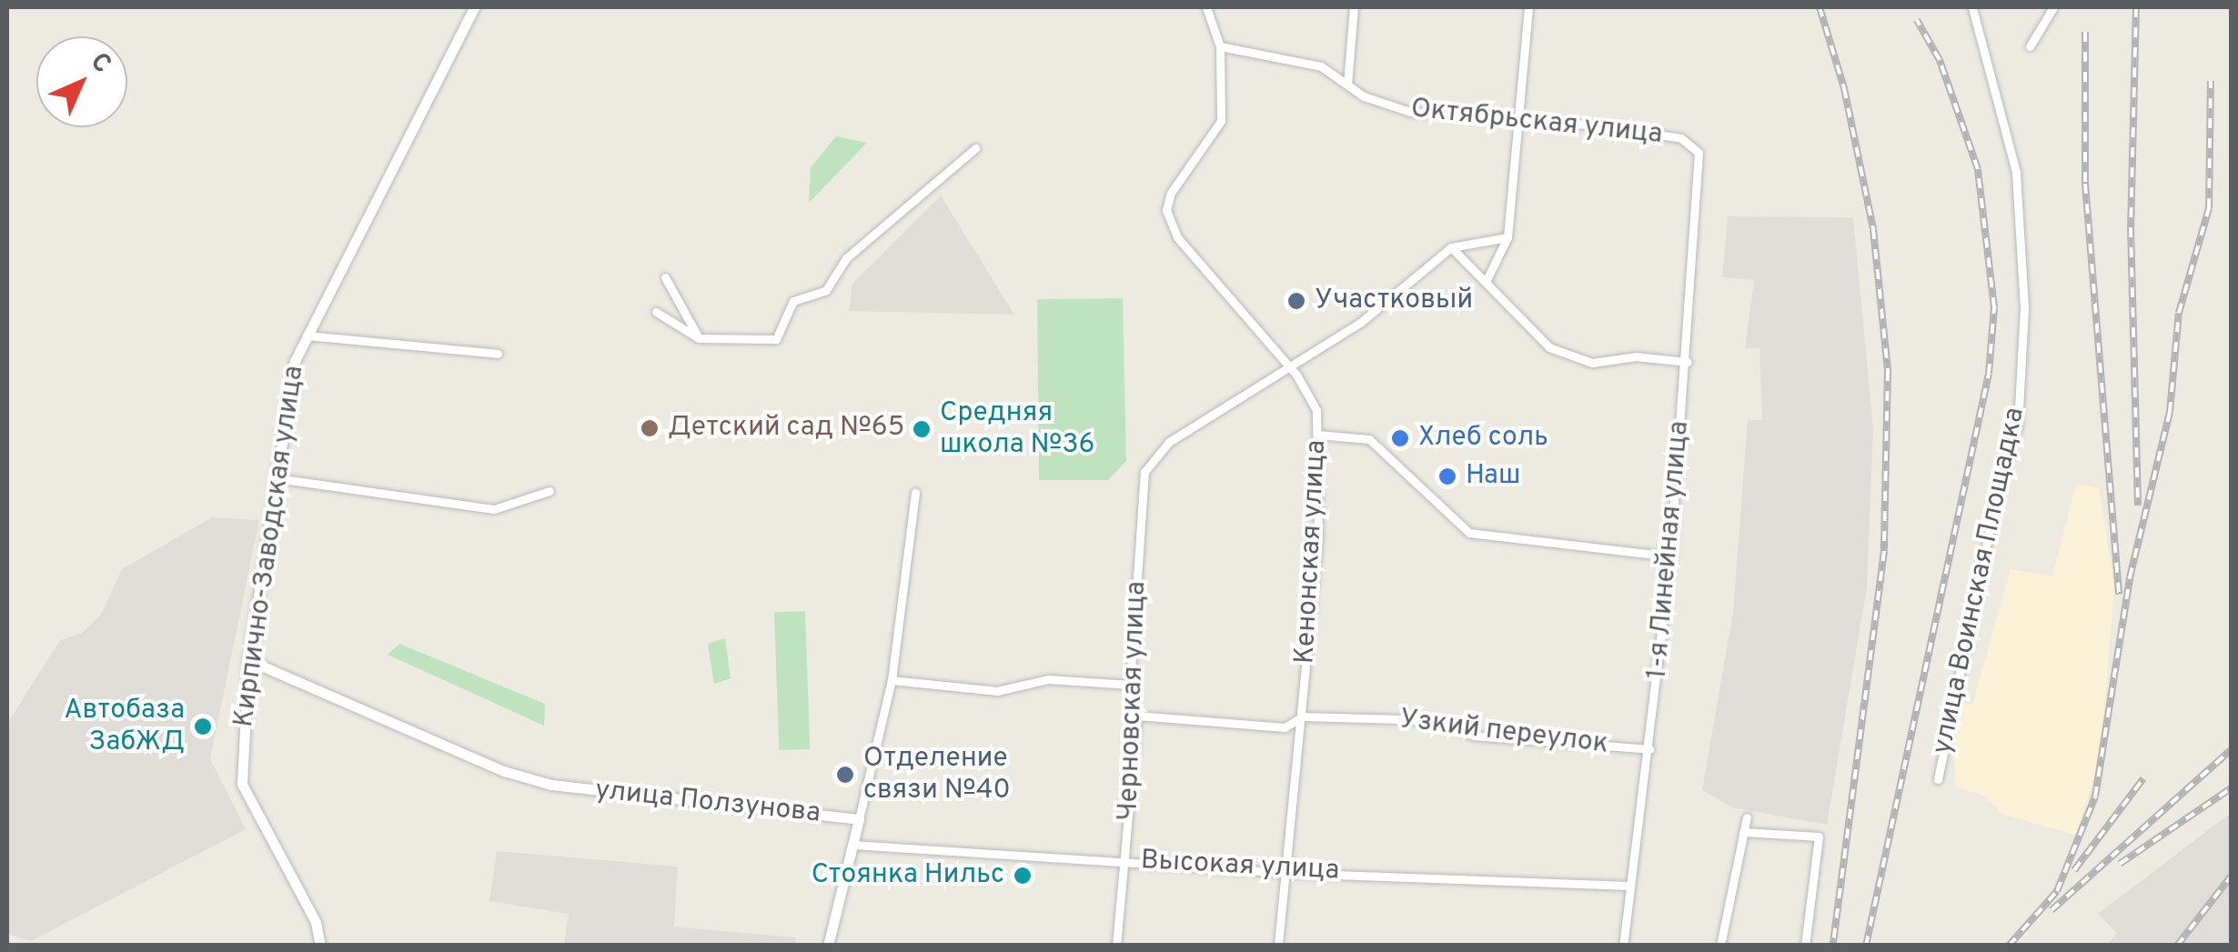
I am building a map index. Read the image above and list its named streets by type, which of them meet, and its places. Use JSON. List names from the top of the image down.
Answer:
{
  "streets": {
    "street": [
      "Октябрьская улица",
      "Кирпично-Заводская улица",
      "1-я Линейная улица",
      "Кенонская улица",
      "улица Воинская Площадка",
      "Черновская улица",
      "Узкий переулок",
      "улица Ползунова",
      "Высокая улица"
    ]
  },
  "crossings": [
    ["Октябрьская улица", "1-я Линейная улица"],
    ["Октябрьская улица", "Кенонская улица"],
    ["Кирпично-Заводская улица", "улица Ползунова"],
    ["1-я Линейная улица", "Узкий переулок"],
    ["1-я Линейная улица", "Высокая улица"],
    ["Кенонская улица", "Черновская улица"],
    ["Кенонская улица", "Узкий переулок"],
    ["Кенонская улица", "Высокая улица"],
    ["Черновская улица", "Узкий переулок"],
    ["Черновская улица", "Высокая улица"]
  ],
  "places": [
    "Участковый",
    "Детский сад №65",
    "Средняя школа №36",
    "Хлеб соль",
    "Наш",
    "Автобаза ЗабЖД",
    "Отделение связи №40",
    "Стоянка Нильс"
  ],
  "north": "top right"
}
